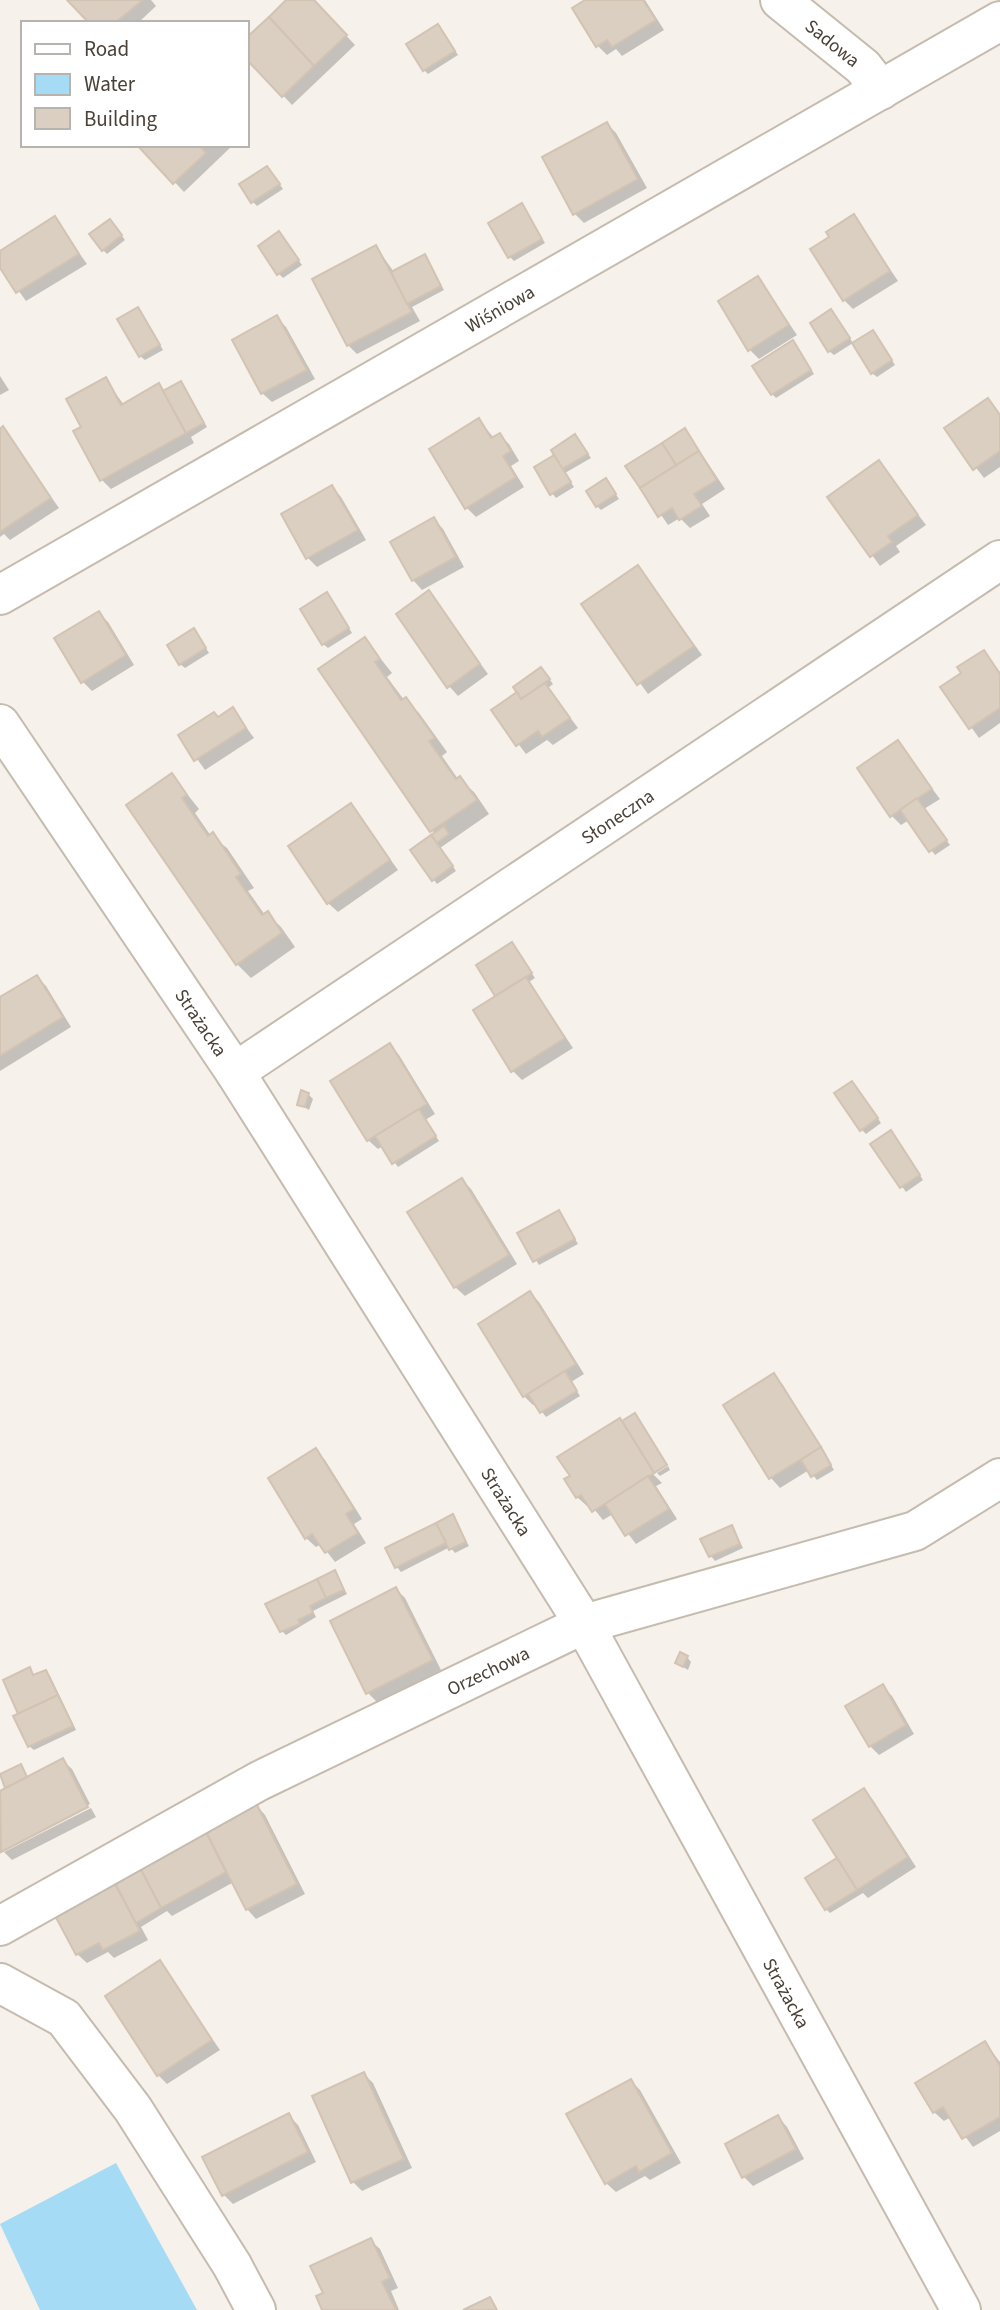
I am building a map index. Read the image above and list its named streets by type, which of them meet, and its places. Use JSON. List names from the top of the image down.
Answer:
{
  "streets": {
    "street": [
      "Sadowa",
      "Wiśniowa",
      "Słoneczna",
      "Strażacka",
      "Orzechowa"
    ]
  },
  "crossings": [
    ["Sadowa", "Wiśniowa"],
    ["Słoneczna", "Strażacka"],
    ["Strażacka", "Orzechowa"]
  ],
  "legend": ["Road", "Water", "Building"]
}
